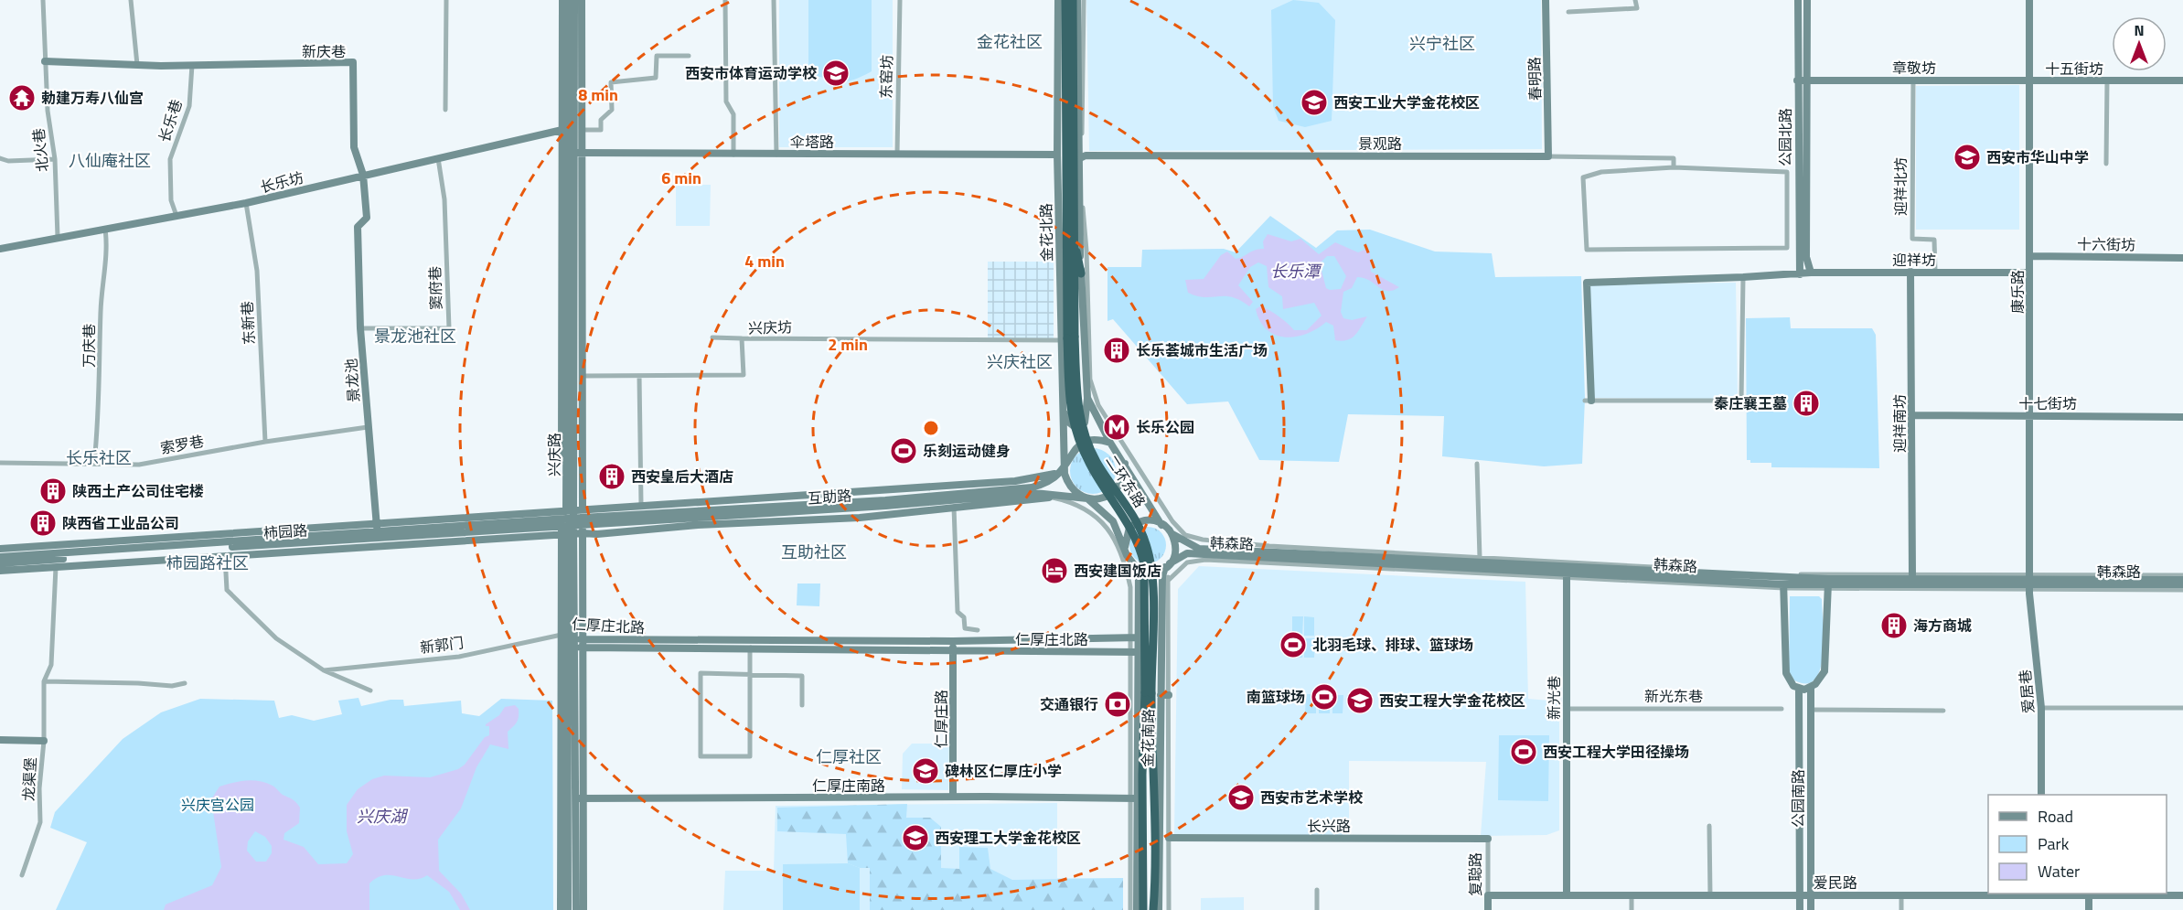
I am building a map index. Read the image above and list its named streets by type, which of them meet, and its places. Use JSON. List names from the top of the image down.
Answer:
{
  "streets": {
    "highway": ["二环东路"],
    "street": [
      "新庆巷",
      "章敬坊",
      "十五街坊",
      "东窑坊",
      "春明路",
      "长乐巷",
      "公园北路",
      "伞塔路",
      "景观路",
      "北火巷",
      "长乐坊",
      "迎祥北坊",
      "金花北路",
      "十六街坊",
      "迎祥坊",
      "窦府巷",
      "康乐路",
      "东新巷",
      "兴庆坊",
      "万庆巷",
      "景龙池",
      "十七街坊",
      "迎祥南坊",
      "索罗巷",
      "兴庆路",
      "互助路",
      "柿园路",
      "韩森路",
      "仁厚庄北路",
      "新郭门",
      "爱居巷",
      "新光东巷",
      "新光巷",
      "仁厚庄路",
      "金花南路",
      "龙渠堡",
      "仁厚庄南路",
      "公园南路",
      "长兴路",
      "复聪路",
      "爱民路"
    ]
  },
  "crossings": [
    ["新庆巷", "长乐巷"],
    ["新庆巷", "长乐坊"],
    ["新庆巷", "景龙池"],
    ["章敬坊", "十五街坊"],
    ["章敬坊", "公园北路"],
    ["章敬坊", "迎祥北坊"],
    ["章敬坊", "康乐路"],
    ["十五街坊", "康乐路"],
    ["东窑坊", "伞塔路"],
    ["春明路", "景观路"],
    ["长乐巷", "长乐坊"],
    ["公园北路", "迎祥坊"],
    ["伞塔路", "金花北路"],
    ["伞塔路", "兴庆路"],
    ["北火巷", "长乐坊"],
    ["长乐坊", "窦府巷"],
    ["长乐坊", "东新巷"],
    ["长乐坊", "万庆巷"],
    ["长乐坊", "兴庆路"],
    ["迎祥北坊", "迎祥坊"],
    ["金花北路", "兴庆坊"],
    ["金花北路", "二环东路"],
    ["金花北路", "互助路"],
    ["十六街坊", "康乐路"],
    ["迎祥坊", "康乐路"],
    ["迎祥坊", "迎祥南坊"],
    ["窦府巷", "景龙池"],
    ["康乐路", "十七街坊"],
    ["康乐路", "韩森路"],
    ["康乐路", "爱居巷"],
    ["东新巷", "索罗巷"],
    ["兴庆坊", "二环东路"],
    ["万庆巷", "索罗巷"],
    ["景龙池", "索罗巷"],
    ["景龙池", "柿园路"],
    ["十七街坊", "迎祥南坊"],
    ["兴庆路", "互助路"],
    ["兴庆路", "柿园路"],
    ["兴庆路", "仁厚庄北路"],
    ["兴庆路", "新郭门"],
    ["兴庆路", "仁厚庄南路"],
    ["互助路", "柿园路"],
    ["韩森路", "爱居巷"],
    ["韩森路", "新光巷"],
    ["韩森路", "金花南路"],
    ["仁厚庄北路", "新郭门"],
    ["仁厚庄北路", "仁厚庄路"],
    ["仁厚庄北路", "金花南路"],
    ["新光东巷", "新光巷"],
    ["新光巷", "爱民路"],
    ["仁厚庄路", "仁厚庄南路"],
    ["金花南路", "仁厚庄南路"],
    ["公园南路", "爱民路"],
    ["长兴路", "复聪路"],
    ["复聪路", "爱民路"]
  ],
  "districts": [
    "金花社区",
    "兴宁社区",
    "八仙庵社区",
    "景龙池社区",
    "兴庆社区",
    "长乐社区",
    "互助社区",
    "柿园路社区",
    "仁厚社区"
  ],
  "water": ["长乐潭", "兴庆湖"],
  "parks": ["兴庆宫公园"],
  "places": {
    "school or university": [
      "西安市体育运动学校",
      "西安工业大学金花校区",
      "西安市华山中学",
      "西安工程大学金花校区",
      "碑林区仁厚庄小学",
      "西安市艺术学校",
      "西安理工大学金花校区"
    ],
    "temple": ["勅建万寿八仙宫"],
    "building": [
      "长乐荟城市生活广场",
      "秦庄襄王墓",
      "西安皇后大酒店",
      "陕西土产公司住宅楼",
      "陕西省工业品公司",
      "海方商城"
    ],
    "metro station": ["长乐公园"],
    "sports": [
      "乐刻运动健身",
      "北羽毛球、排球、篮球场",
      "南篮球场",
      "西安工程大学田径操场"
    ],
    "hotel": ["西安建国饭店"],
    "bank": ["交通银行"]
  },
  "legend": ["Road", "Park", "Water"],
  "north": "top",
  "rings": [
    "8 min",
    "6 min",
    "4 min",
    "2 min"
  ]
}
